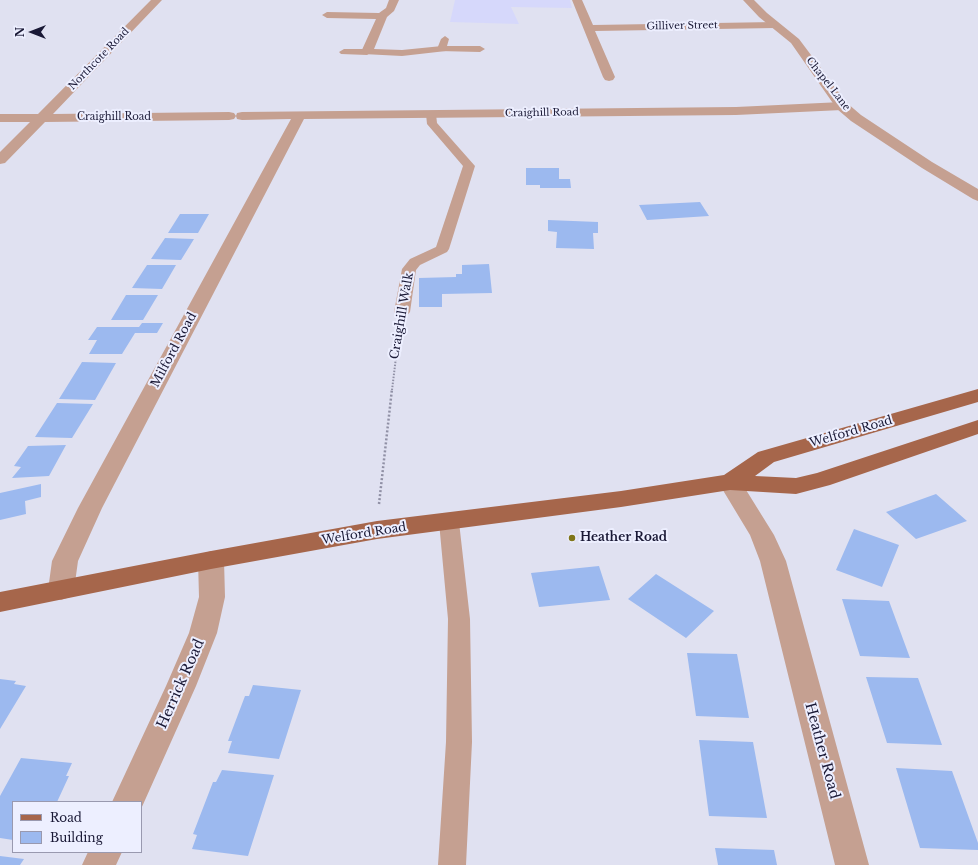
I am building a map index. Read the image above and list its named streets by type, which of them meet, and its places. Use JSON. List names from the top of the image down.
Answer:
{
  "streets": {
    "main road": ["Welford Road"],
    "street": [
      "Gilliver Street",
      "Northcote Road",
      "Chapel Lane",
      "Craighill Road",
      "Milford Road",
      "Herrick Road",
      "Heather Road"
    ],
    "lane": ["Craighill Walk"]
  },
  "crossings": [
    ["Gilliver Street", "Chapel Lane"],
    ["Northcote Road", "Craighill Road"],
    ["Chapel Lane", "Craighill Road"],
    ["Craighill Road", "Craighill Walk"],
    ["Craighill Road", "Milford Road"],
    ["Craighill Walk", "Welford Road"],
    ["Milford Road", "Welford Road"],
    ["Welford Road", "Herrick Road"],
    ["Welford Road", "Heather Road"]
  ],
  "places": ["Heather Road"],
  "legend": ["Road", "Building"],
  "north": "left"
}
